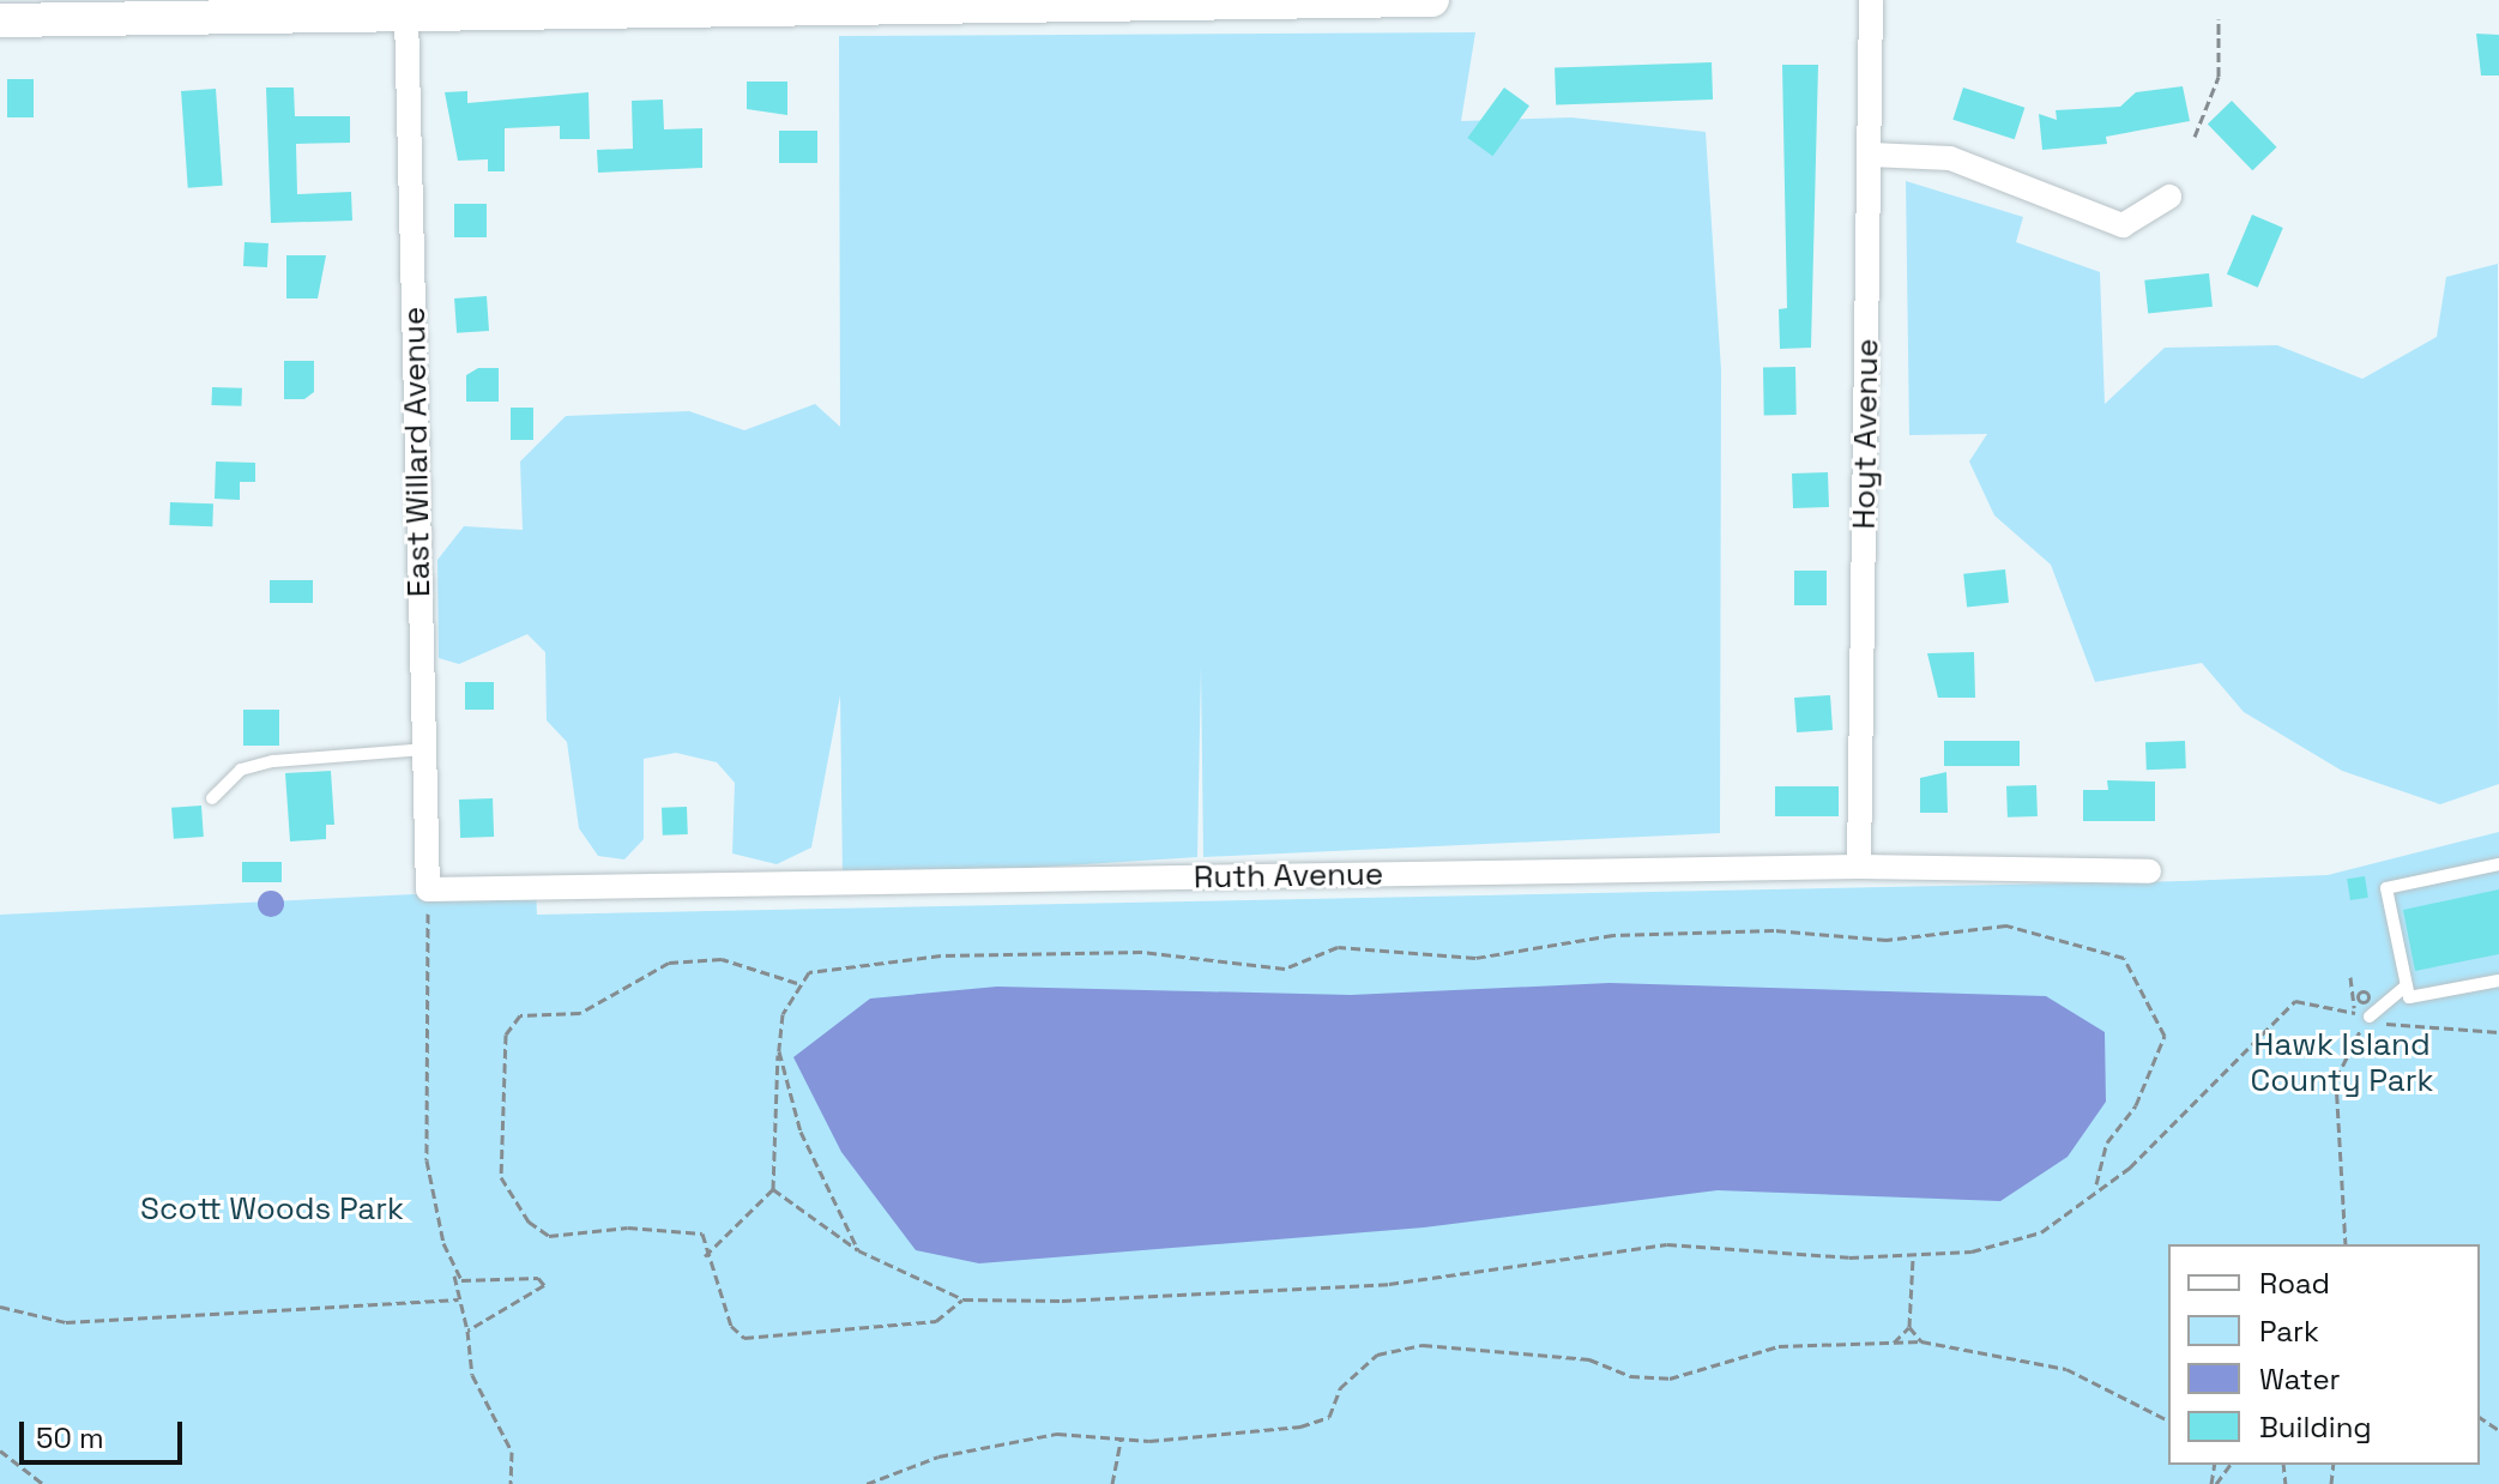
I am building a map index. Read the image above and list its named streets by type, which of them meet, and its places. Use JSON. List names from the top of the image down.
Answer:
{
  "streets": {
    "street": ["Hoyt Avenue", "East Willard Avenue", "Ruth Avenue"]
  },
  "crossings": [
    ["Hoyt Avenue", "Ruth Avenue"],
    ["East Willard Avenue", "Ruth Avenue"]
  ],
  "parks": ["Hawk Island County Park", "Scott Woods Park"],
  "legend": [
    "Road",
    "Park",
    "Water",
    "Building"
  ],
  "scale_bar": "50 m"
}
